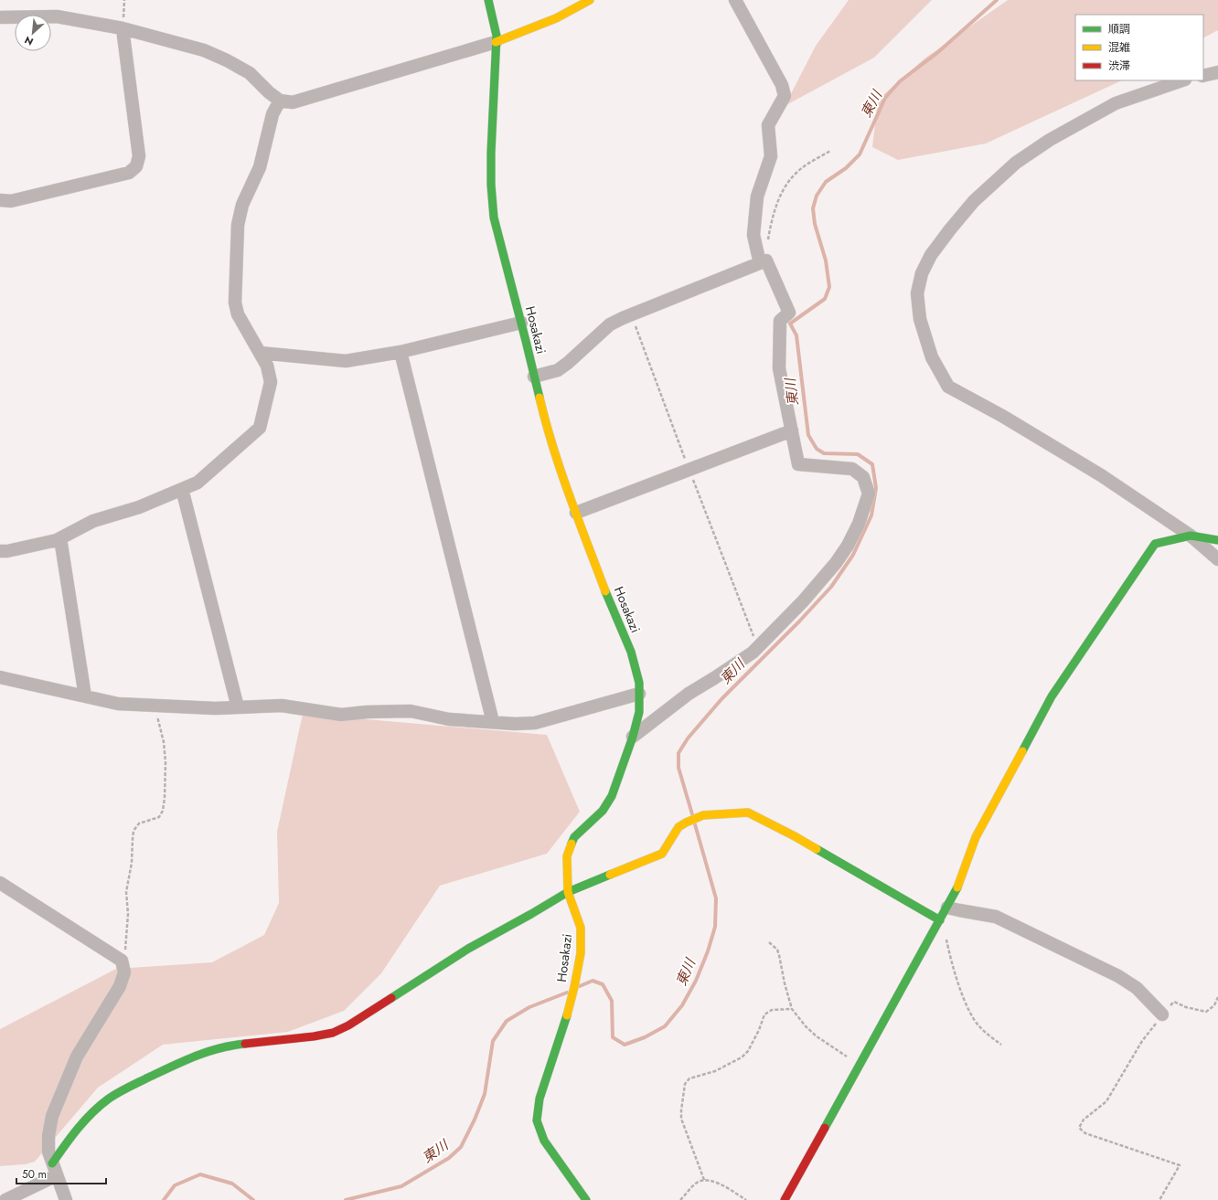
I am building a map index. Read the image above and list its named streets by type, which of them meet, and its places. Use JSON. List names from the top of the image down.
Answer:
{
  "streets": {
    "street": ["Hosakazi"]
  },
  "water": ["東川"],
  "legend": ["順調", "混雑", "渋滞"],
  "scale_bar": "50 m",
  "north": "bottom left"
}
